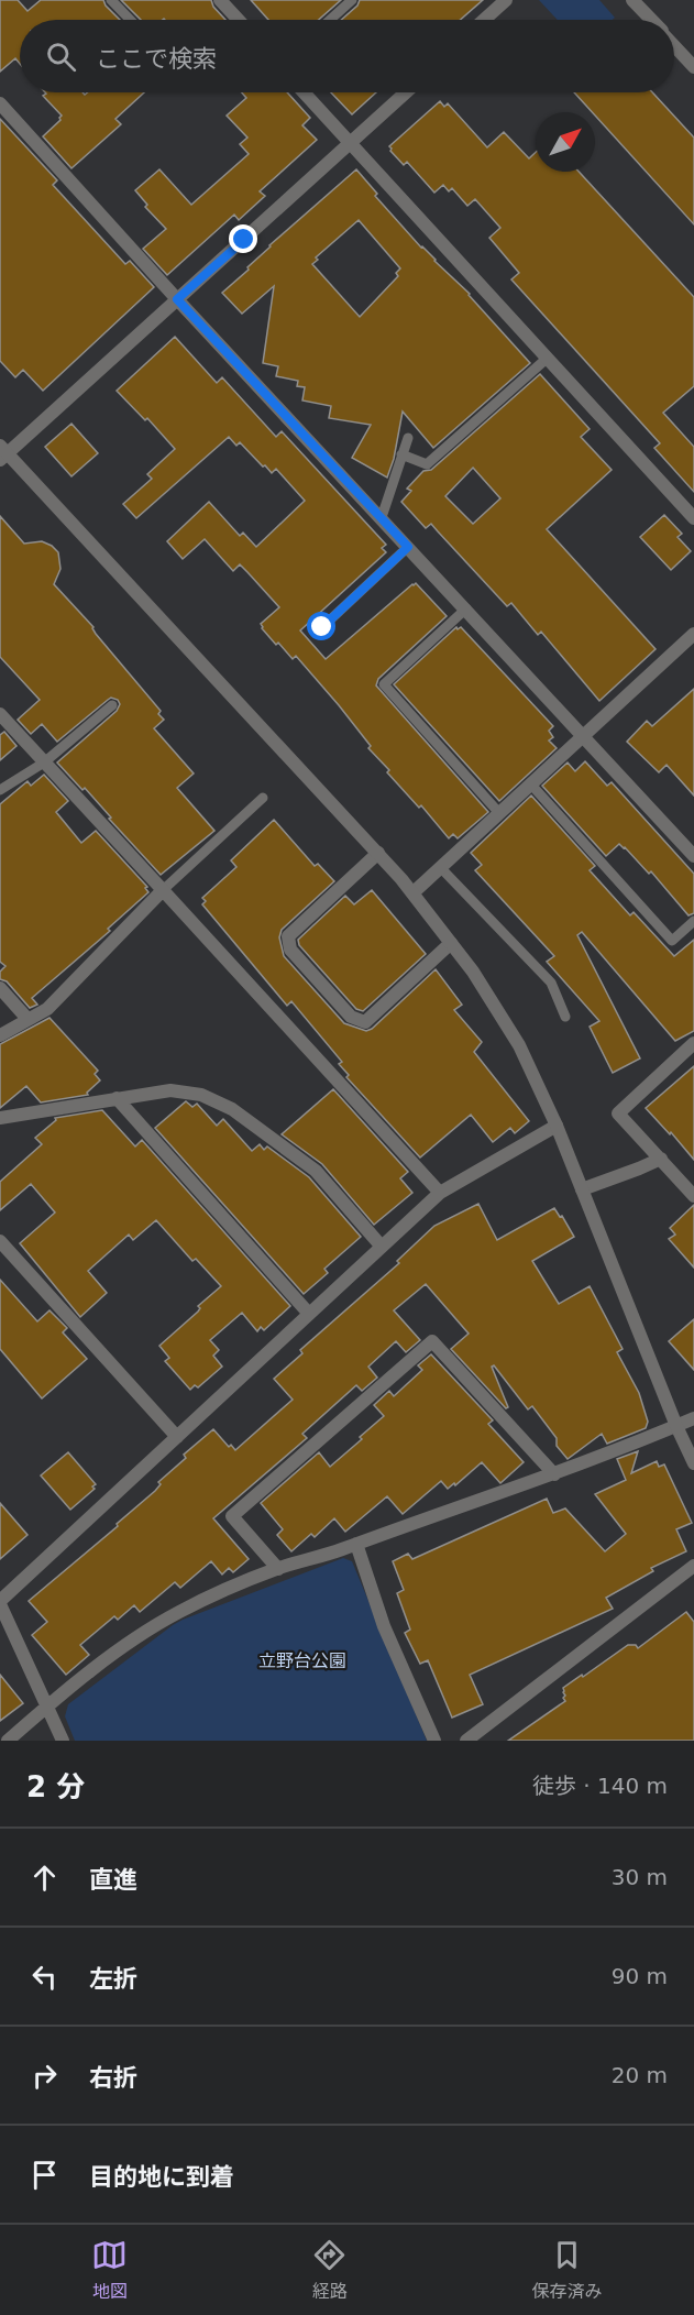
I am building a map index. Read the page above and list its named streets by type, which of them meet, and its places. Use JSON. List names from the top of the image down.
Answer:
{
  "parks": ["立野台公園"],
  "north": "top right",
  "page": {
    "search": "ここで検索",
    "heading": ["2 分", "徒歩 · 140 m"],
    "list": [
      ["直進", "30 m"],
      ["左折", "90 m"],
      ["右折", "20 m"],
      "目的地に到着"
    ],
    "nav": ["地図", "経路", "保存済み"]
  }
}
